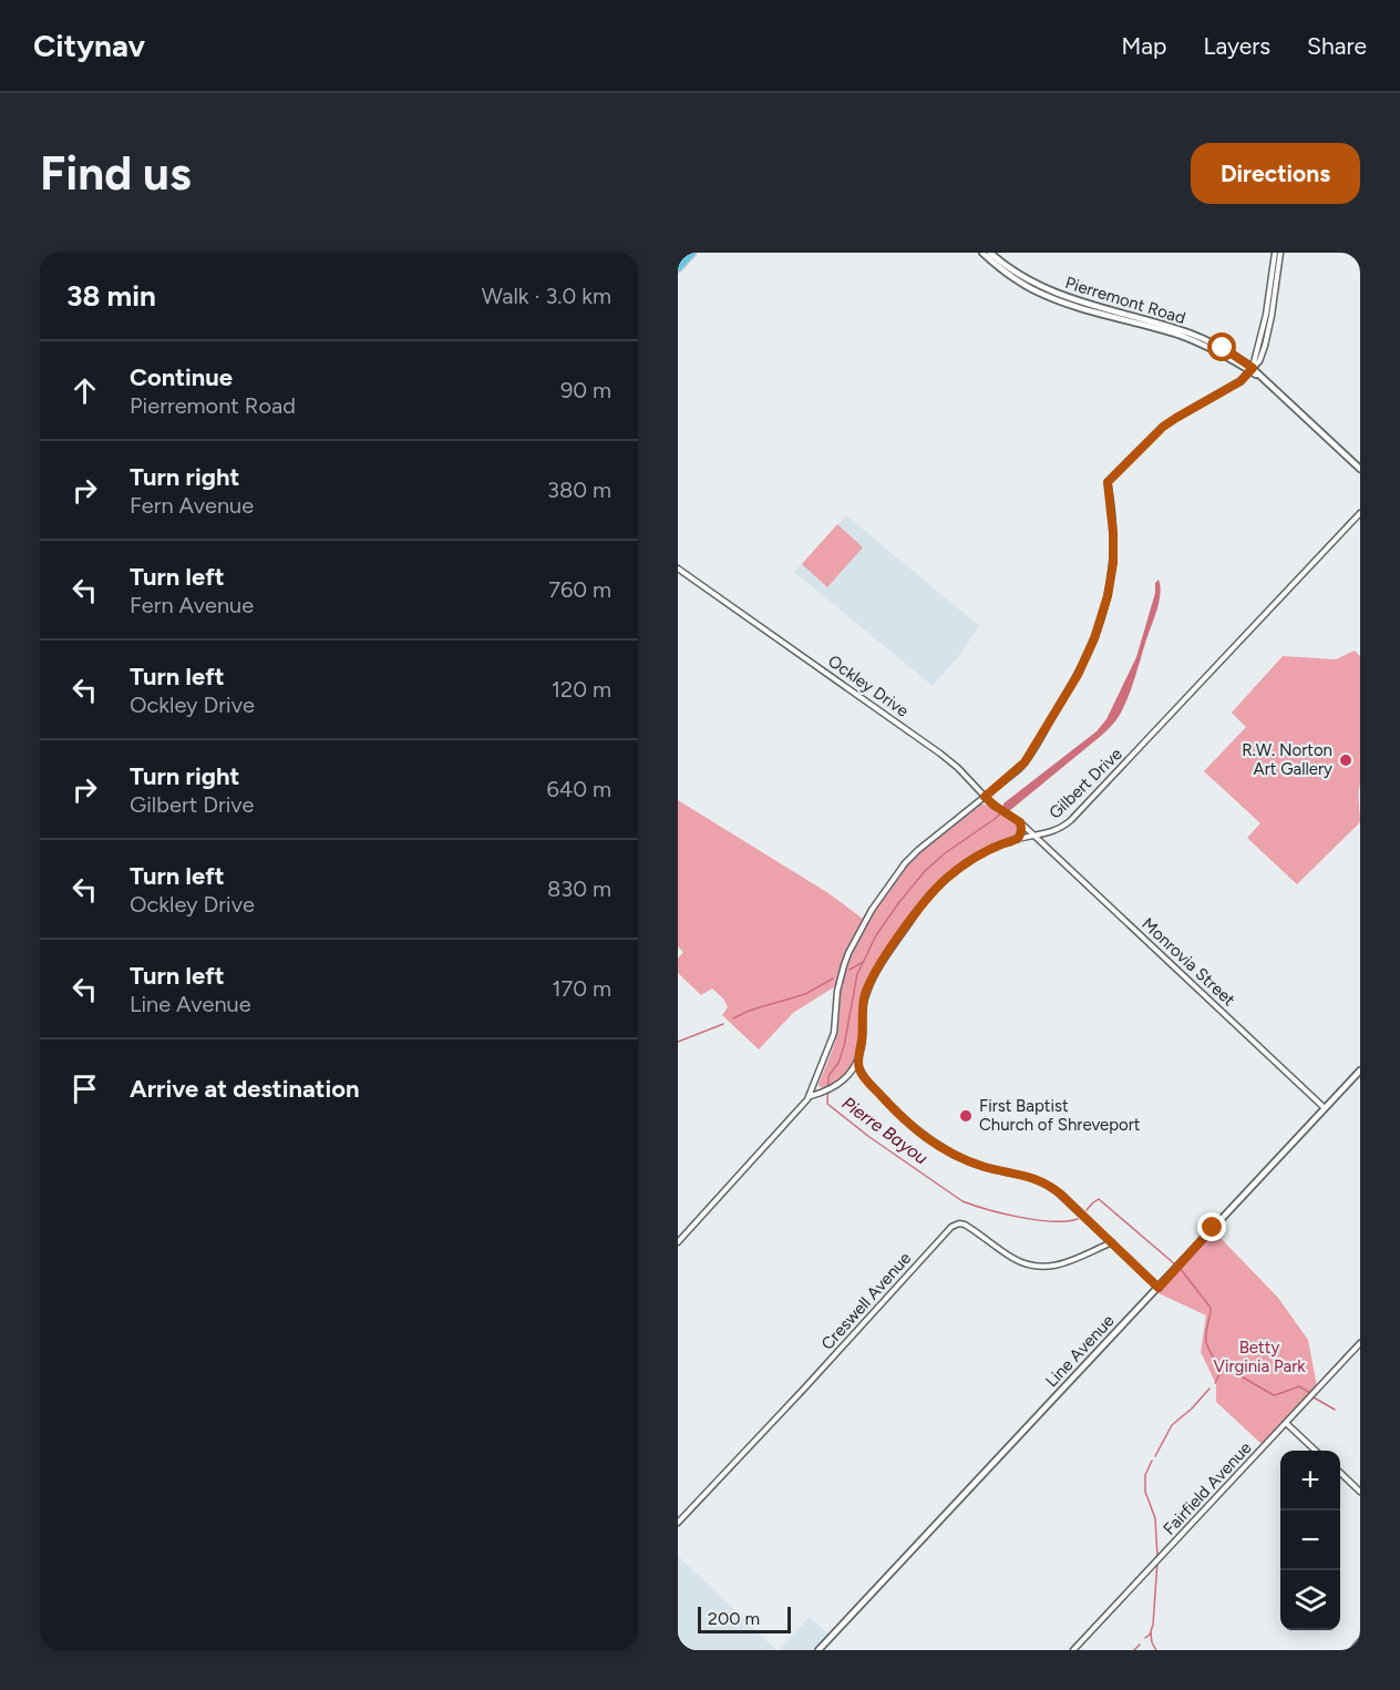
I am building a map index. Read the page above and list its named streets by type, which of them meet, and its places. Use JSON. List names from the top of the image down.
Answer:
{
  "streets": {
    "main road": ["Pierremont Road", "Line Avenue"],
    "street": [
      "Ockley Drive",
      "Gilbert Drive",
      "Monrovia Street",
      "Creswell Avenue",
      "Fairfield Avenue"
    ]
  },
  "crossings": [
    ["Ockley Drive", "Gilbert Drive"],
    ["Ockley Drive", "Monrovia Street"],
    ["Gilbert Drive", "Monrovia Street"],
    ["Monrovia Street", "Line Avenue"]
  ],
  "water": ["Pierre Bayou"],
  "parks": ["Betty Virginia Park"],
  "places": ["R.W. Norton Art Gallery", "First Baptist Church of Shreveport"],
  "scale_bar": "200 m",
  "page": {
    "header": "Citynav",
    "nav": ["Map", "Layers", "Share"],
    "buttons": "Directions",
    "title": "Find us",
    "heading": ["38 min", "Walk · 3.0 km"],
    "list": [
      ["Continue", "Pierremont Road", "90 m"],
      ["Turn right", "Fern Avenue", "380 m"],
      ["Turn left", "Fern Avenue", "760 m"],
      ["Turn left", "Ockley Drive", "120 m"],
      ["Turn right", "Gilbert Drive", "640 m"],
      ["Turn left", "Ockley Drive", "830 m"],
      ["Turn left", "Line Avenue", "170 m"],
      "Arrive at destination"
    ],
    "map_buttons": ["+", "−"],
    "scale": "200 m"
  }
}
